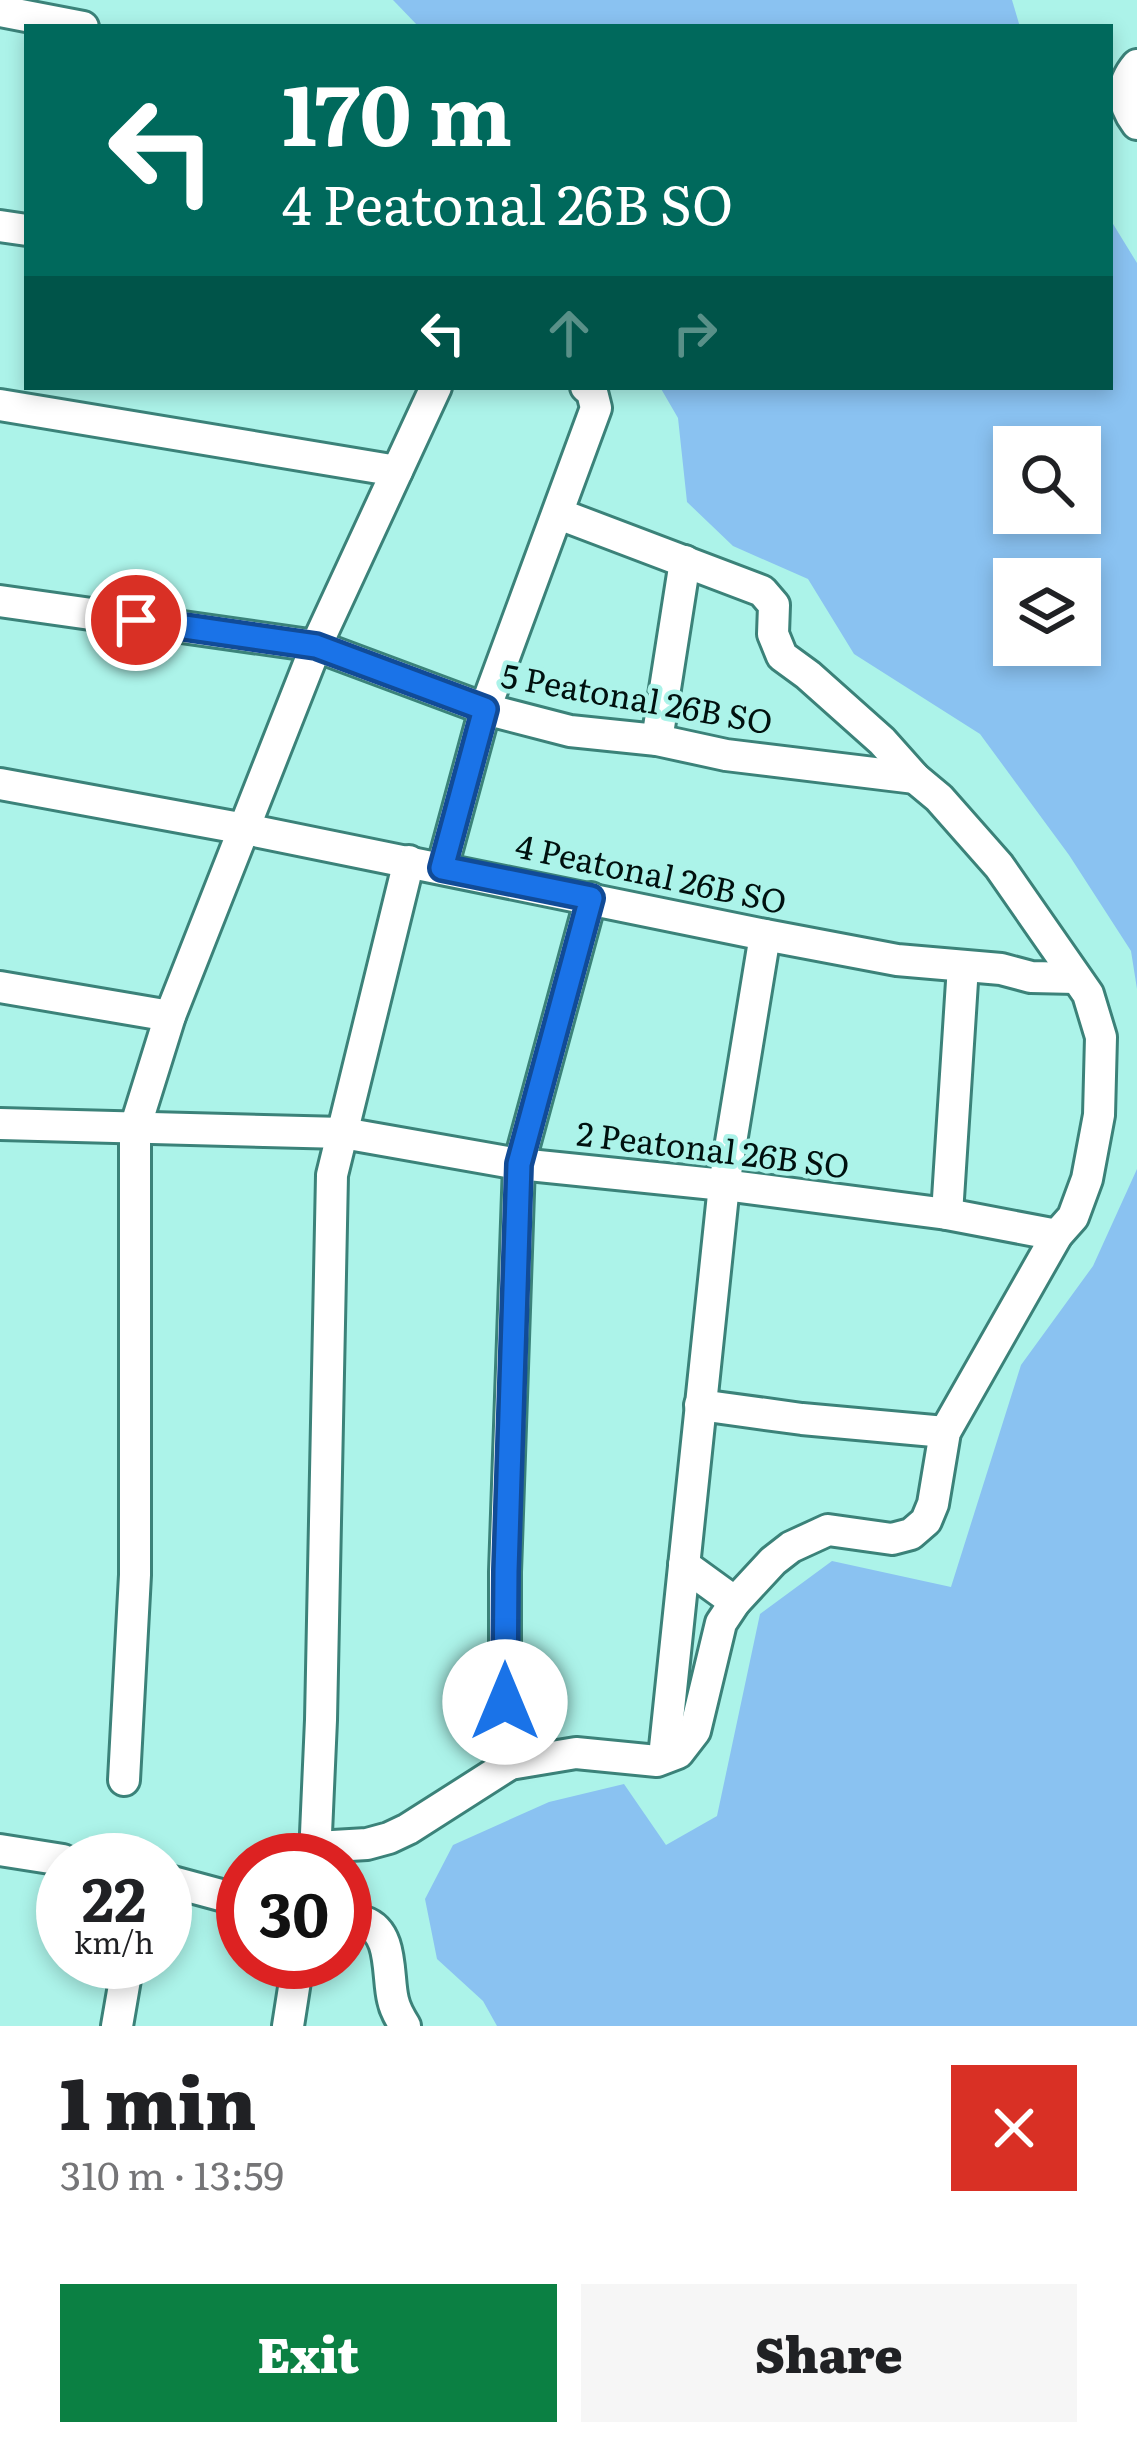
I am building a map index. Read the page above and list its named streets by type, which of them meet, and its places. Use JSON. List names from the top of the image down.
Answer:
{
  "streets": {
    "street": ["5 Peatonal 26B SO", "4 Peatonal 26B SO", "2 Peatonal 26B SO"]
  },
  "page": {
    "turn": ["170 m", "4 Peatonal 26B SO"],
    "speed": "22 km/h",
    "limit": "30",
    "heading": ["1 min", "310 m · 13:59"],
    "buttons": ["Exit", "Share"]
  }
}
